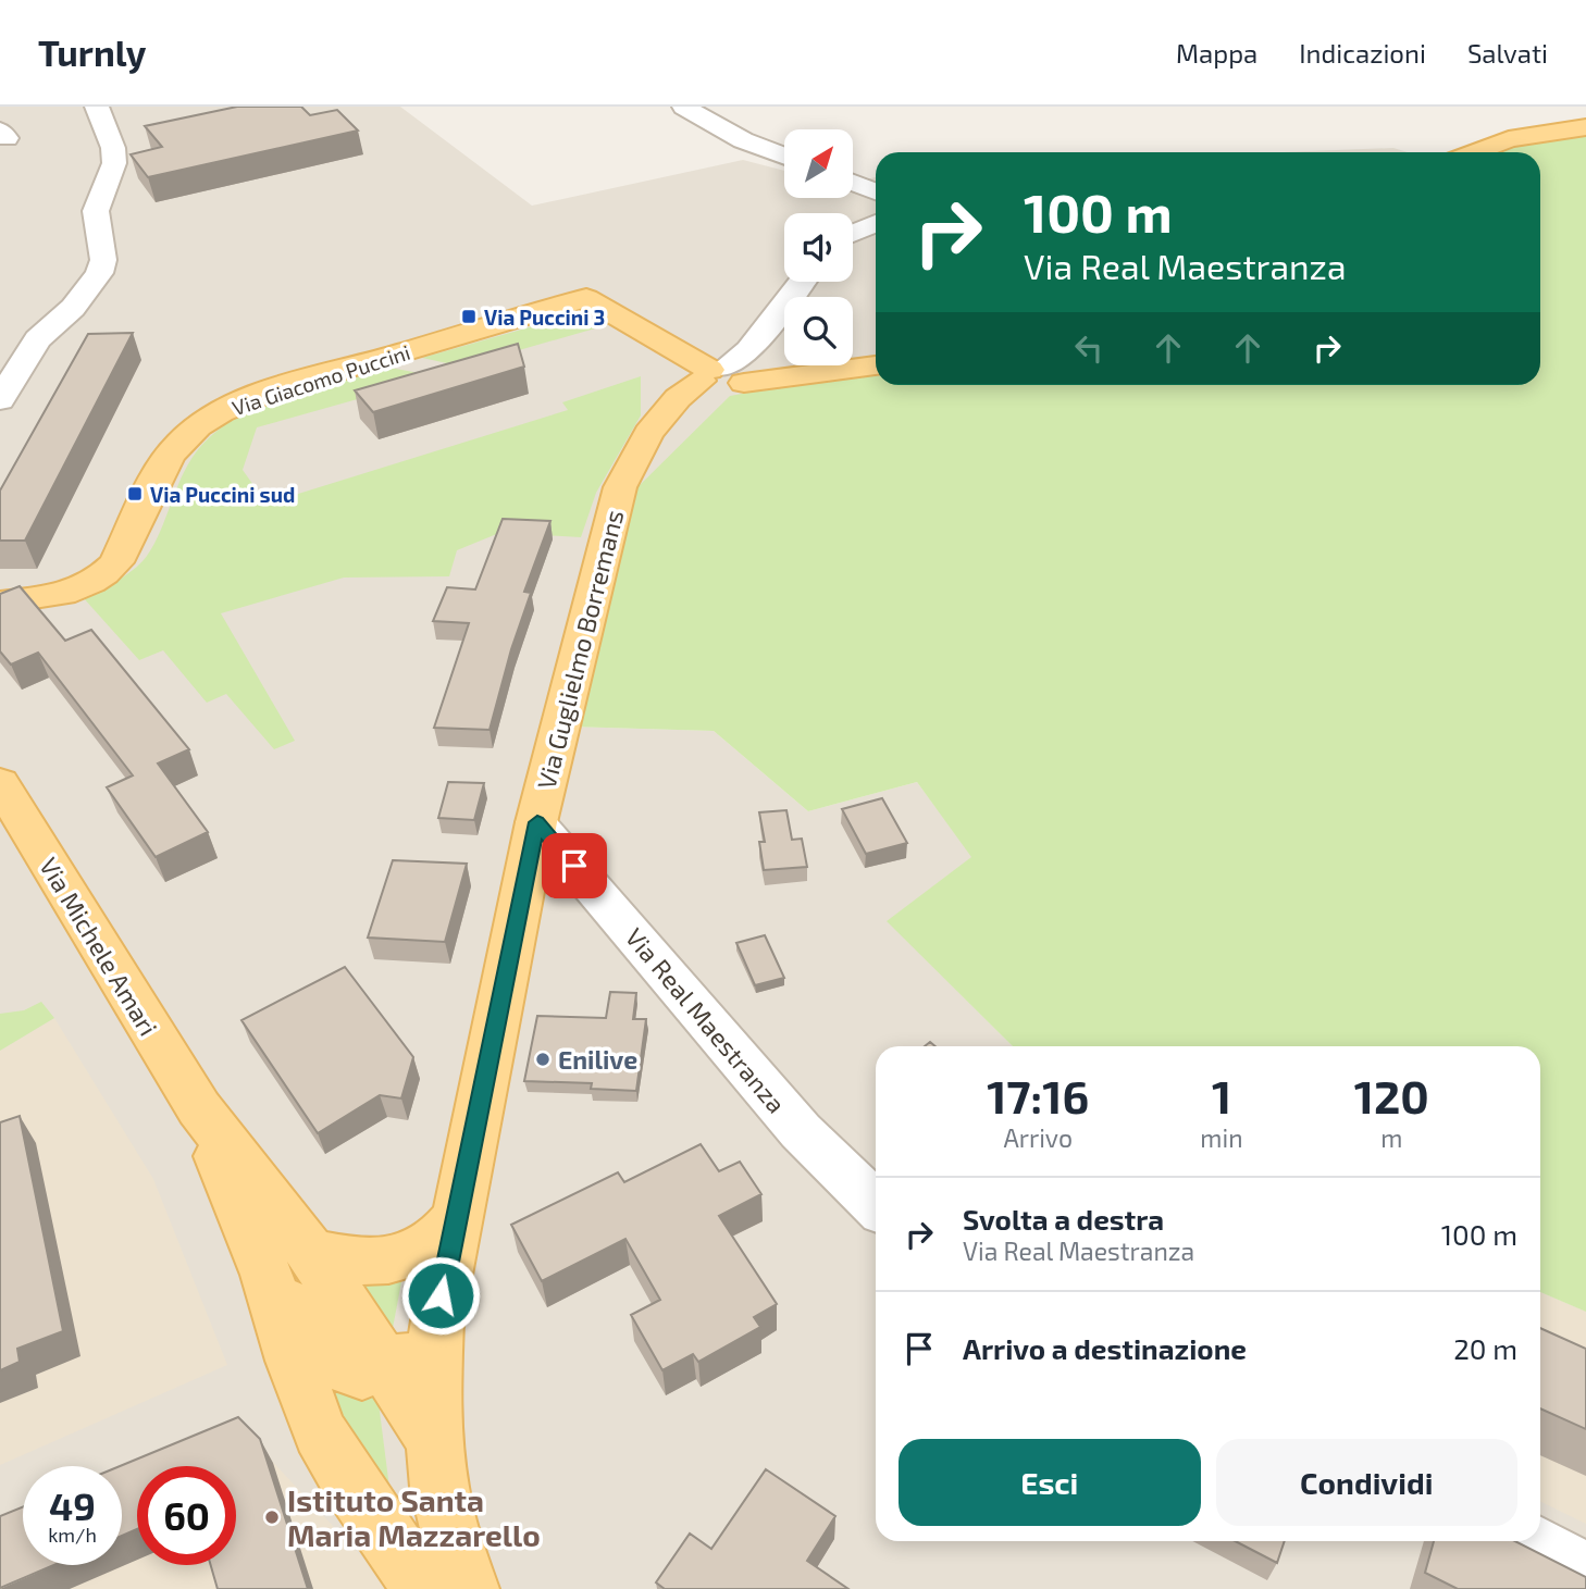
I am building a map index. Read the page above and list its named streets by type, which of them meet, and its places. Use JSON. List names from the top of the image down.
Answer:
{
  "streets": {
    "main road": ["Via Giacomo Puccini", "Via Guglielmo Borremans", "Via Michele Amari"],
    "street": ["Via Real Maestranza"]
  },
  "crossings": [
    ["Via Giacomo Puccini", "Via Guglielmo Borremans"],
    ["Via Guglielmo Borremans", "Via Real Maestranza"]
  ],
  "places": {
    "transit": ["Via Puccini 3", "Via Puccini sud"],
    "other": ["Enilive", "Istituto Santa Maria Mazzarello"]
  },
  "north": "top right",
  "page": {
    "header": "Turnly",
    "nav": ["Mappa", "Indicazioni", "Salvati"],
    "turn": ["100 m", "Via Real Maestranza"],
    "eta": [
      "17:16",
      "Arrivo",
      "1",
      "min",
      "120",
      "m"
    ],
    "list": [
      {
        "name": "Svolta a destra",
        "note": "Via Real Maestranza",
        "value": "100 m"
      },
      {
        "name": "Arrivo a destinazione",
        "value": "20 m"
      }
    ],
    "buttons": ["Esci", "Condividi"],
    "speed": "49 km/h",
    "limit": "60"
  }
}
